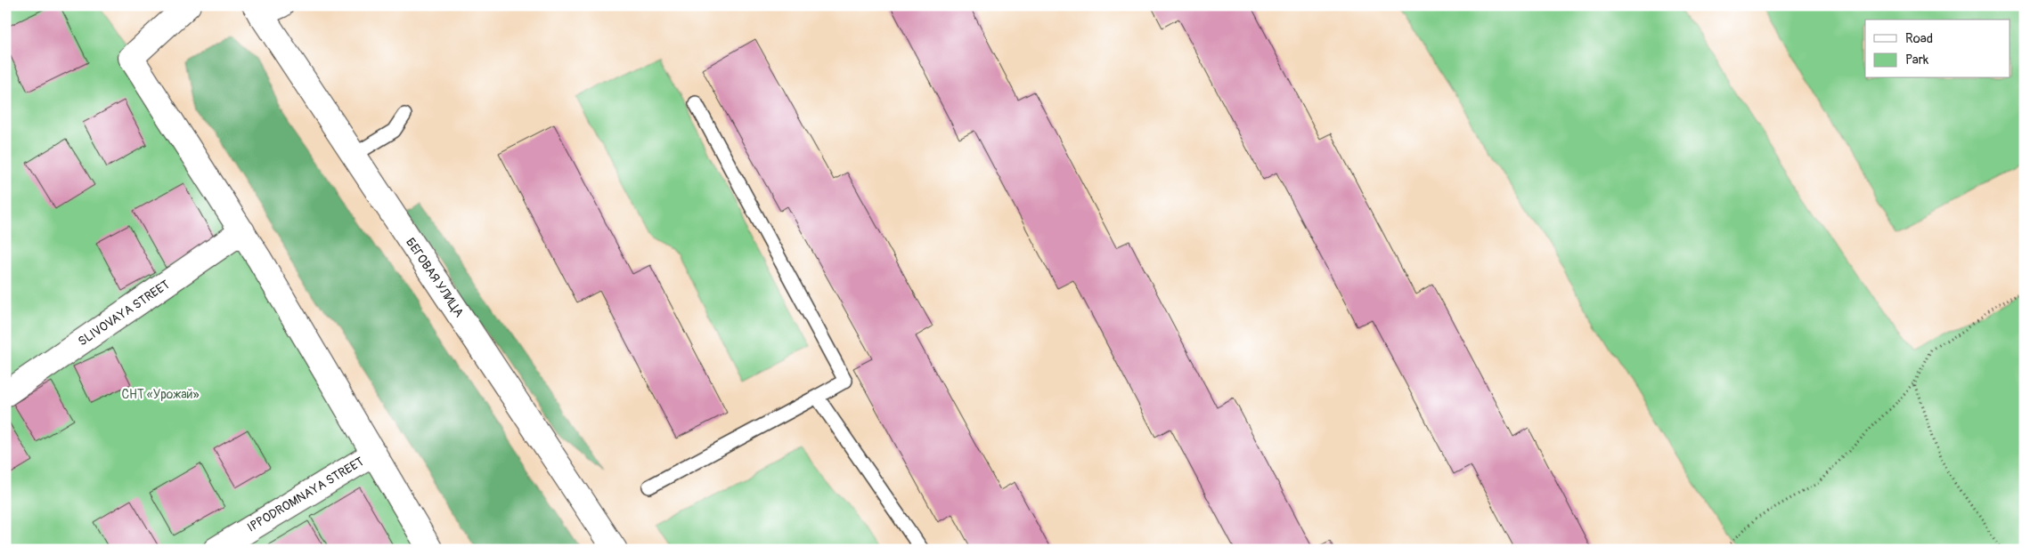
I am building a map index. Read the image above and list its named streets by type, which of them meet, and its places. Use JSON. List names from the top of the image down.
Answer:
{
  "streets": {
    "street": ["БЕГОВАЯ УЛИЦА", "SLIVOVAYA STREET", "IPPODROMNAYA STREET"]
  },
  "parks": ["СНТ «Урожай»"],
  "legend": ["Road", "Park"]
}
